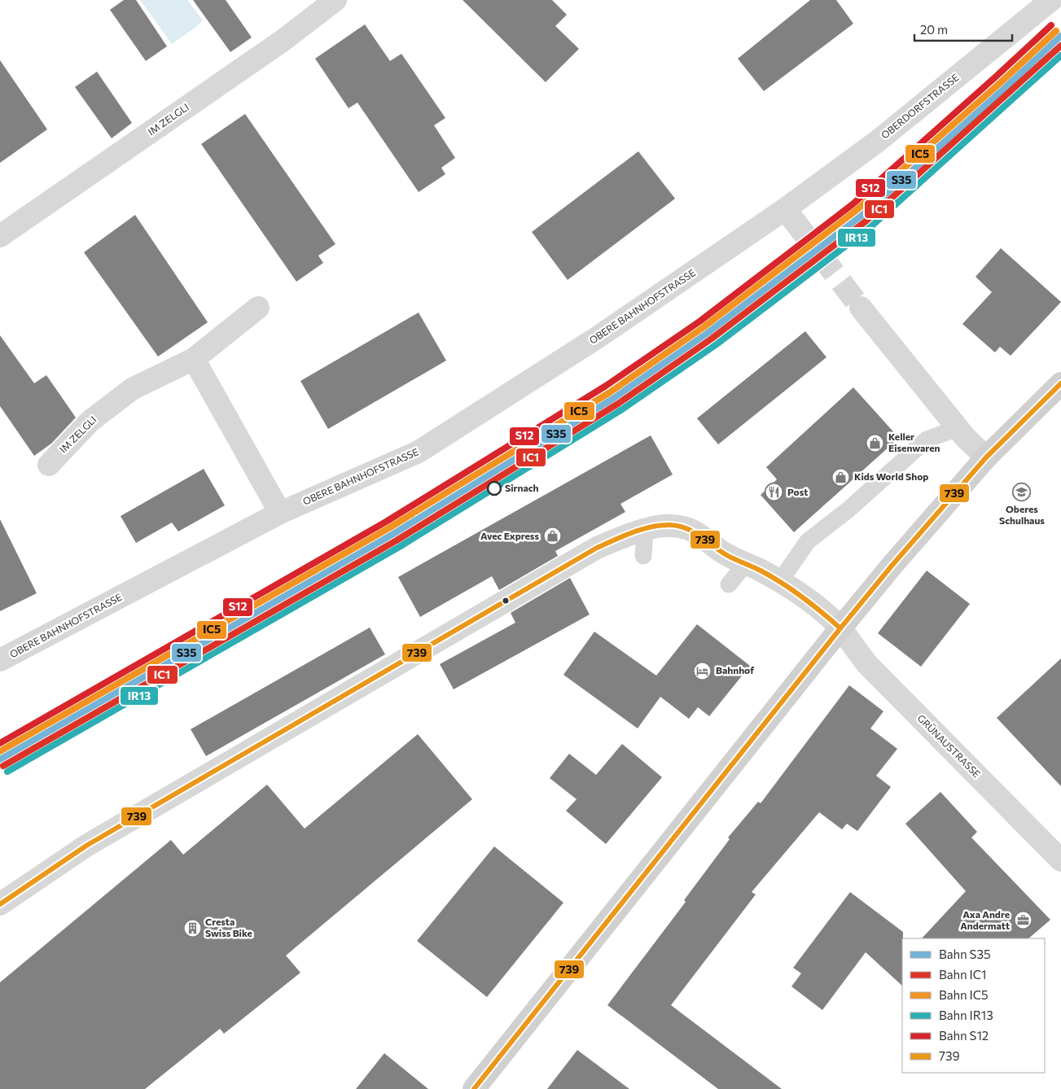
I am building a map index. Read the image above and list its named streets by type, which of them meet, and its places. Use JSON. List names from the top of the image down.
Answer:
{
  "streets": {
    "street": [
      "OBERDORFSTRASSE",
      "IM ZELGLI",
      "OBERE BAHNHOFSTRASSE",
      "GRÜNAUSTRASSE"
    ]
  },
  "crossings": [
    ["OBERDORFSTRASSE", "OBERE BAHNHOFSTRASSE"]
  ],
  "places": {
    "shop": ["Keller Eisenwaren", "Kids World Shop", "Avec Express"],
    "other": ["Sirnach"],
    "restaurant": ["Post"],
    "school or university": ["Oberes Schulhaus"],
    "hotel": ["Bahnhof"],
    "office": ["Axa Andre Andermatt"],
    "building": ["Cresta Swiss Bike"]
  },
  "lines": [
    "rail line S12",
    "rail line IC5",
    "rail line S35",
    "rail line IC1",
    "rail line IR13",
    "transit line 739"
  ],
  "legend": [
    "Bahn S35",
    "Bahn IC1",
    "Bahn IC5",
    "Bahn IR13",
    "Bahn S12",
    "739"
  ],
  "scale_bar": "20 m"
}
